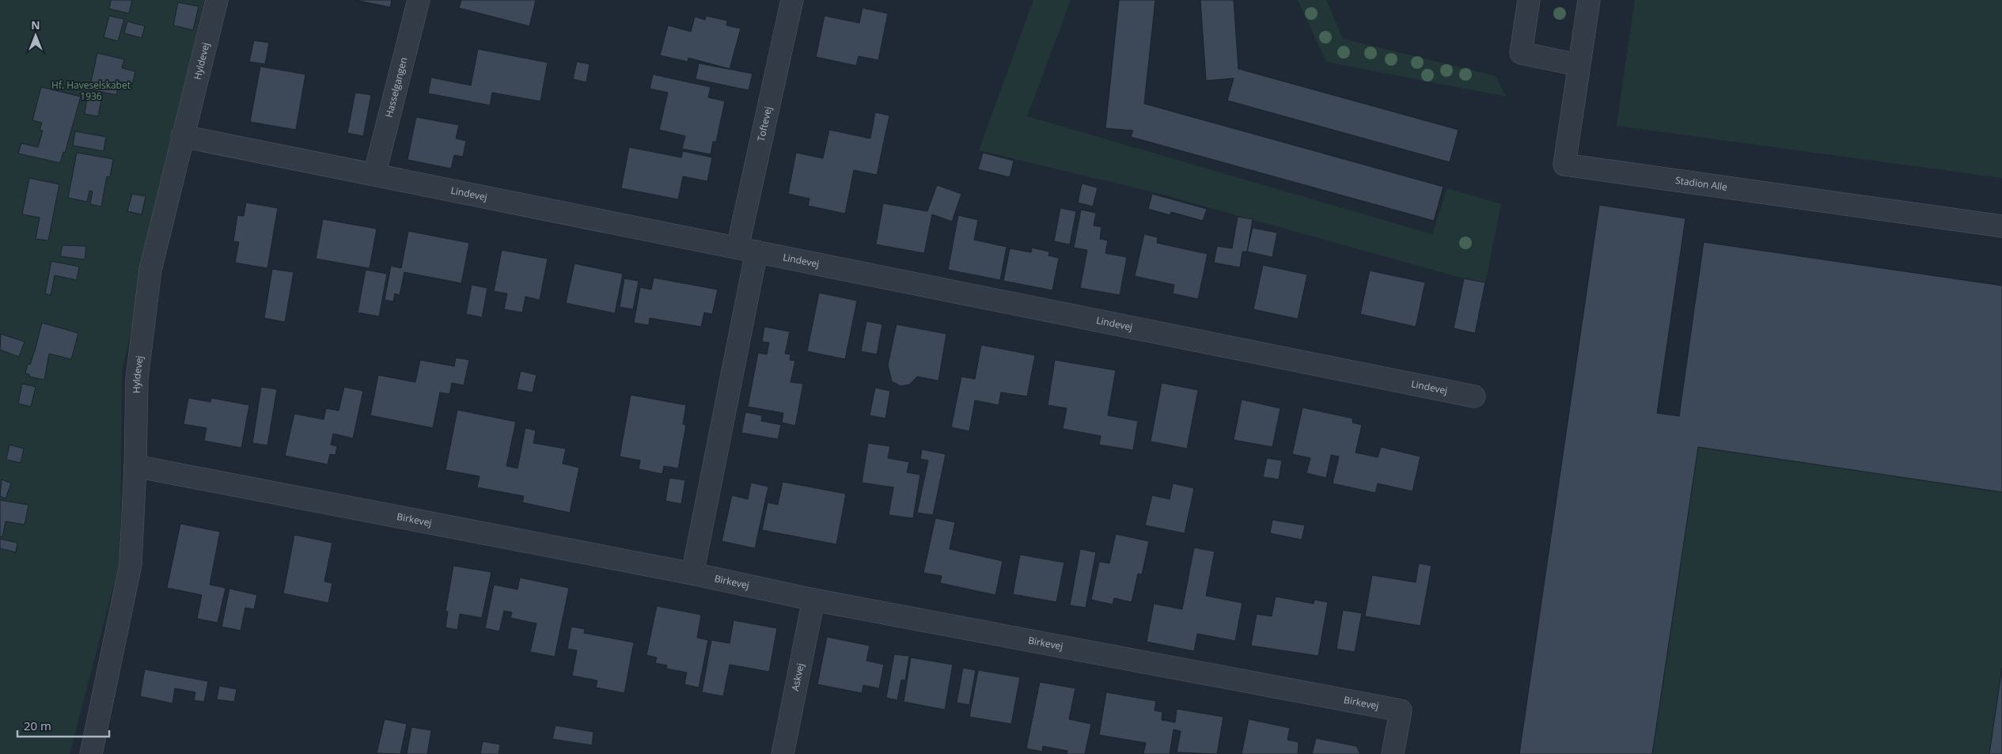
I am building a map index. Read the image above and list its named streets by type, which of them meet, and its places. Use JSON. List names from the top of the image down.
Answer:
{
  "streets": {
    "street": [
      "Hyldevej",
      "Hasselgangen",
      "Toftevej",
      "Stadion Alle",
      "Lindevej",
      "Birkevej",
      "Askvej"
    ]
  },
  "crossings": [
    ["Hyldevej", "Lindevej"],
    ["Hyldevej", "Birkevej"],
    ["Hasselgangen", "Lindevej"],
    ["Toftevej", "Lindevej"],
    ["Birkevej", "Askvej"]
  ],
  "parks": ["Hf. Haveselskabet 1936"],
  "scale_bar": "20 m",
  "north": "top"
}
